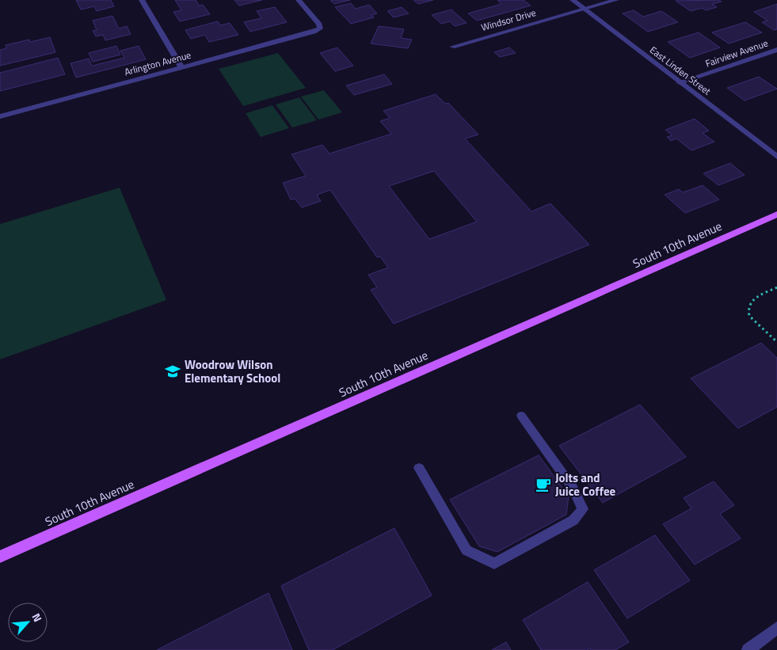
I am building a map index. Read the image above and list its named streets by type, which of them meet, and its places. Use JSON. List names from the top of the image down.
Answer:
{
  "streets": {
    "main road": ["South 10th Avenue"],
    "street": [
      "Windsor Drive",
      "Fairview Avenue",
      "Arlington Avenue",
      "East Linden Street"
    ]
  },
  "crossings": [
    ["Windsor Drive", "East Linden Street"],
    ["Fairview Avenue", "East Linden Street"]
  ],
  "places": {
    "school or university": ["Woodrow Wilson Elementary School"],
    "cafe": ["Jolts and Juice Coffee"]
  },
  "north": "top right"
}
